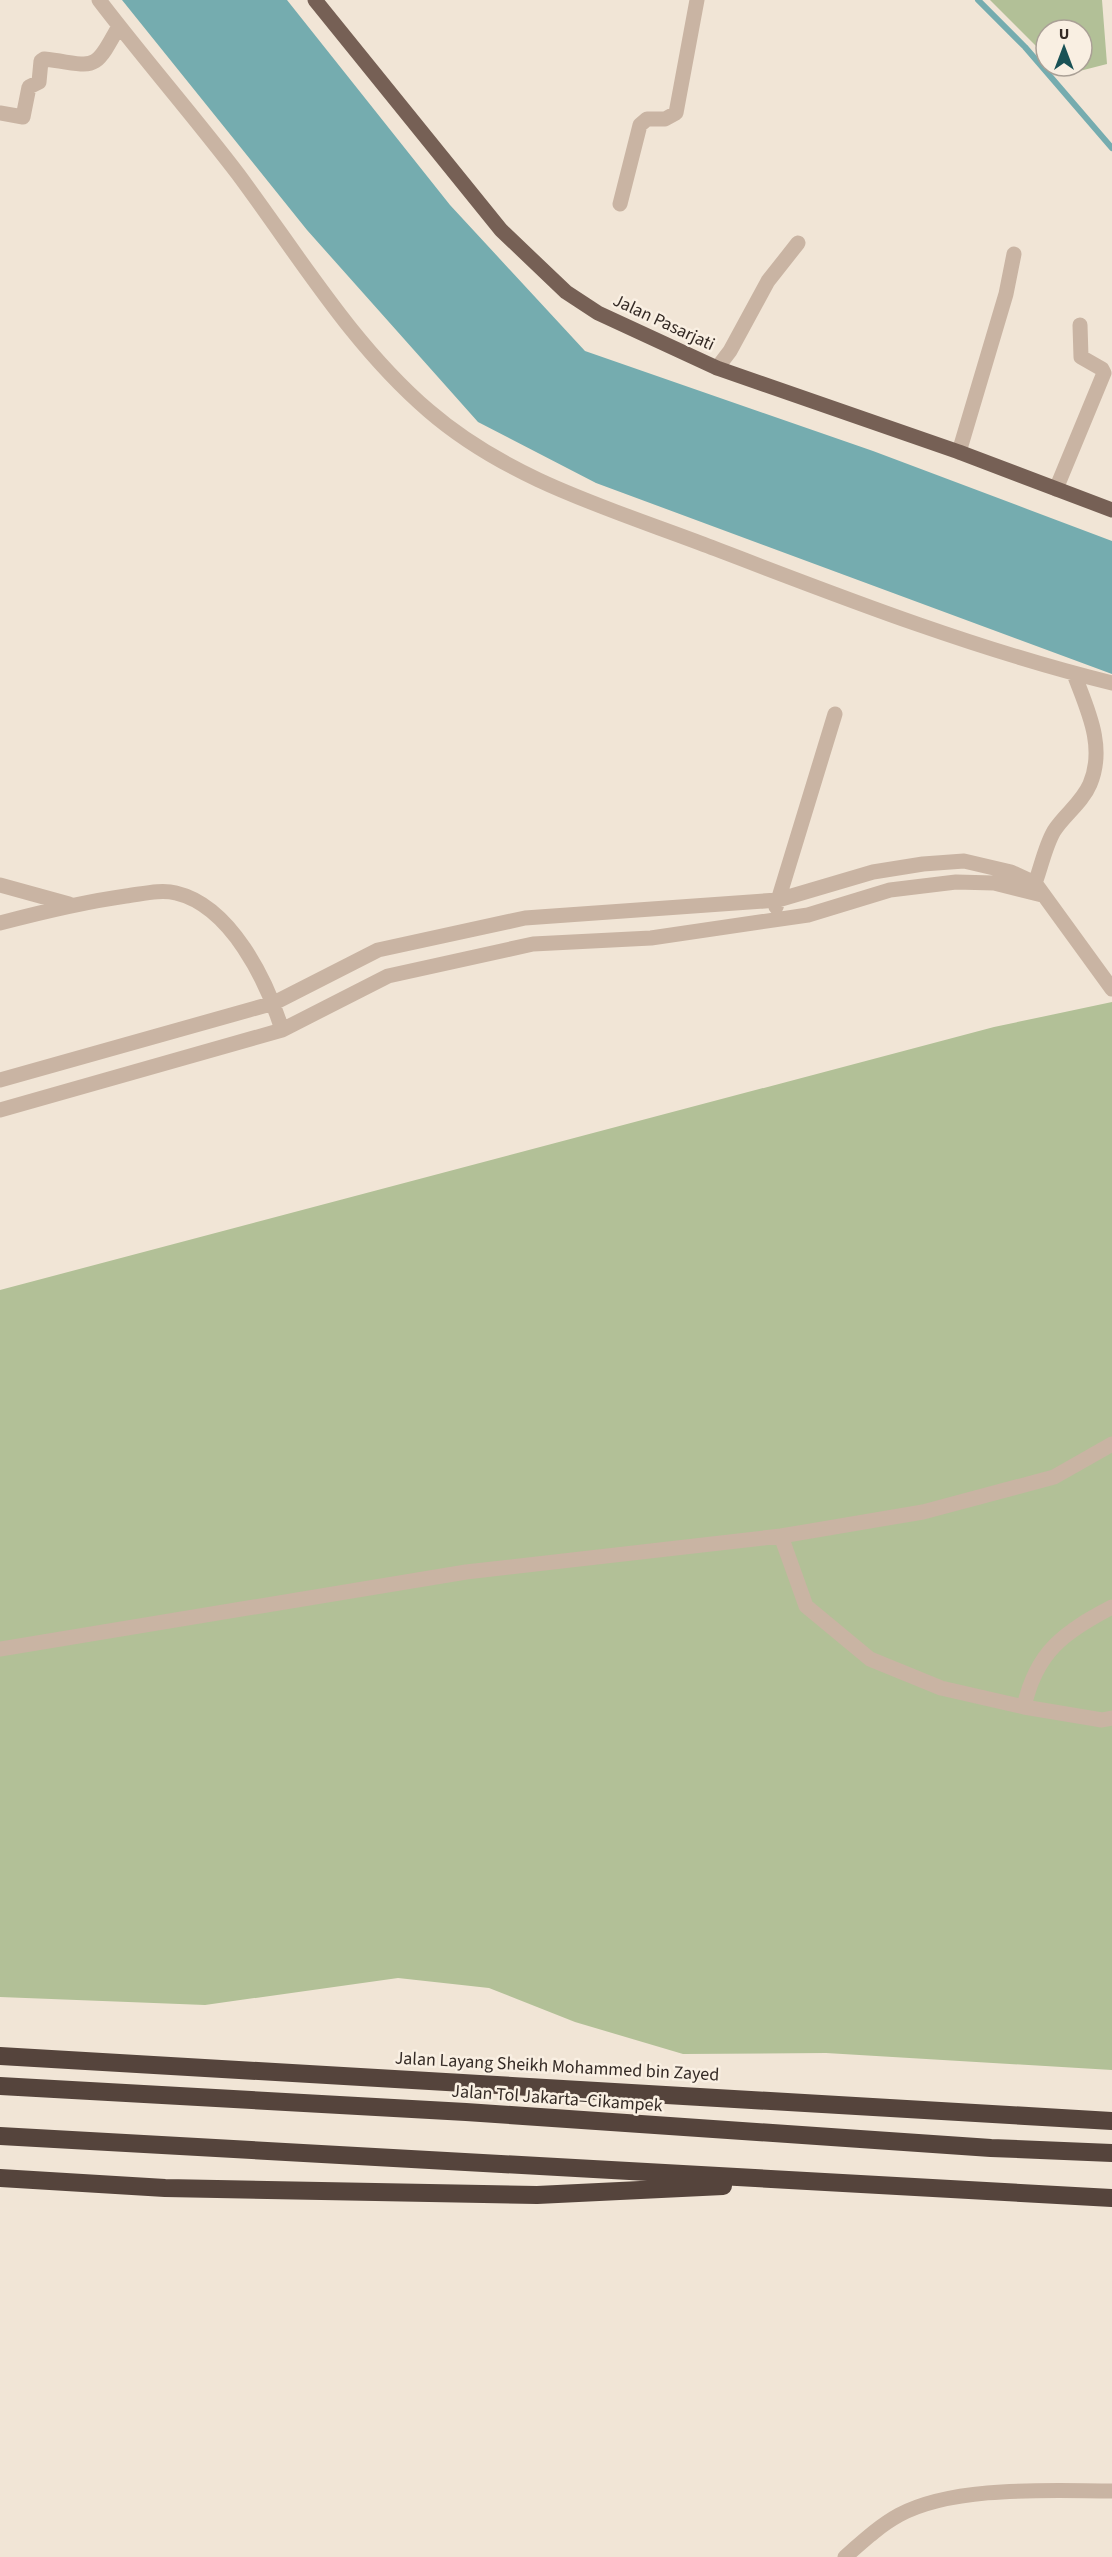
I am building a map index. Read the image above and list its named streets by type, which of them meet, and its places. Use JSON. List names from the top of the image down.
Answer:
{
  "streets": {
    "highway": ["Jalan Layang Sheikh Mohammed bin Zayed", "Jalan Tol Jakarta–Cikampek"],
    "main road": ["Jalan Pasarjati"]
  },
  "north": "top"
}
